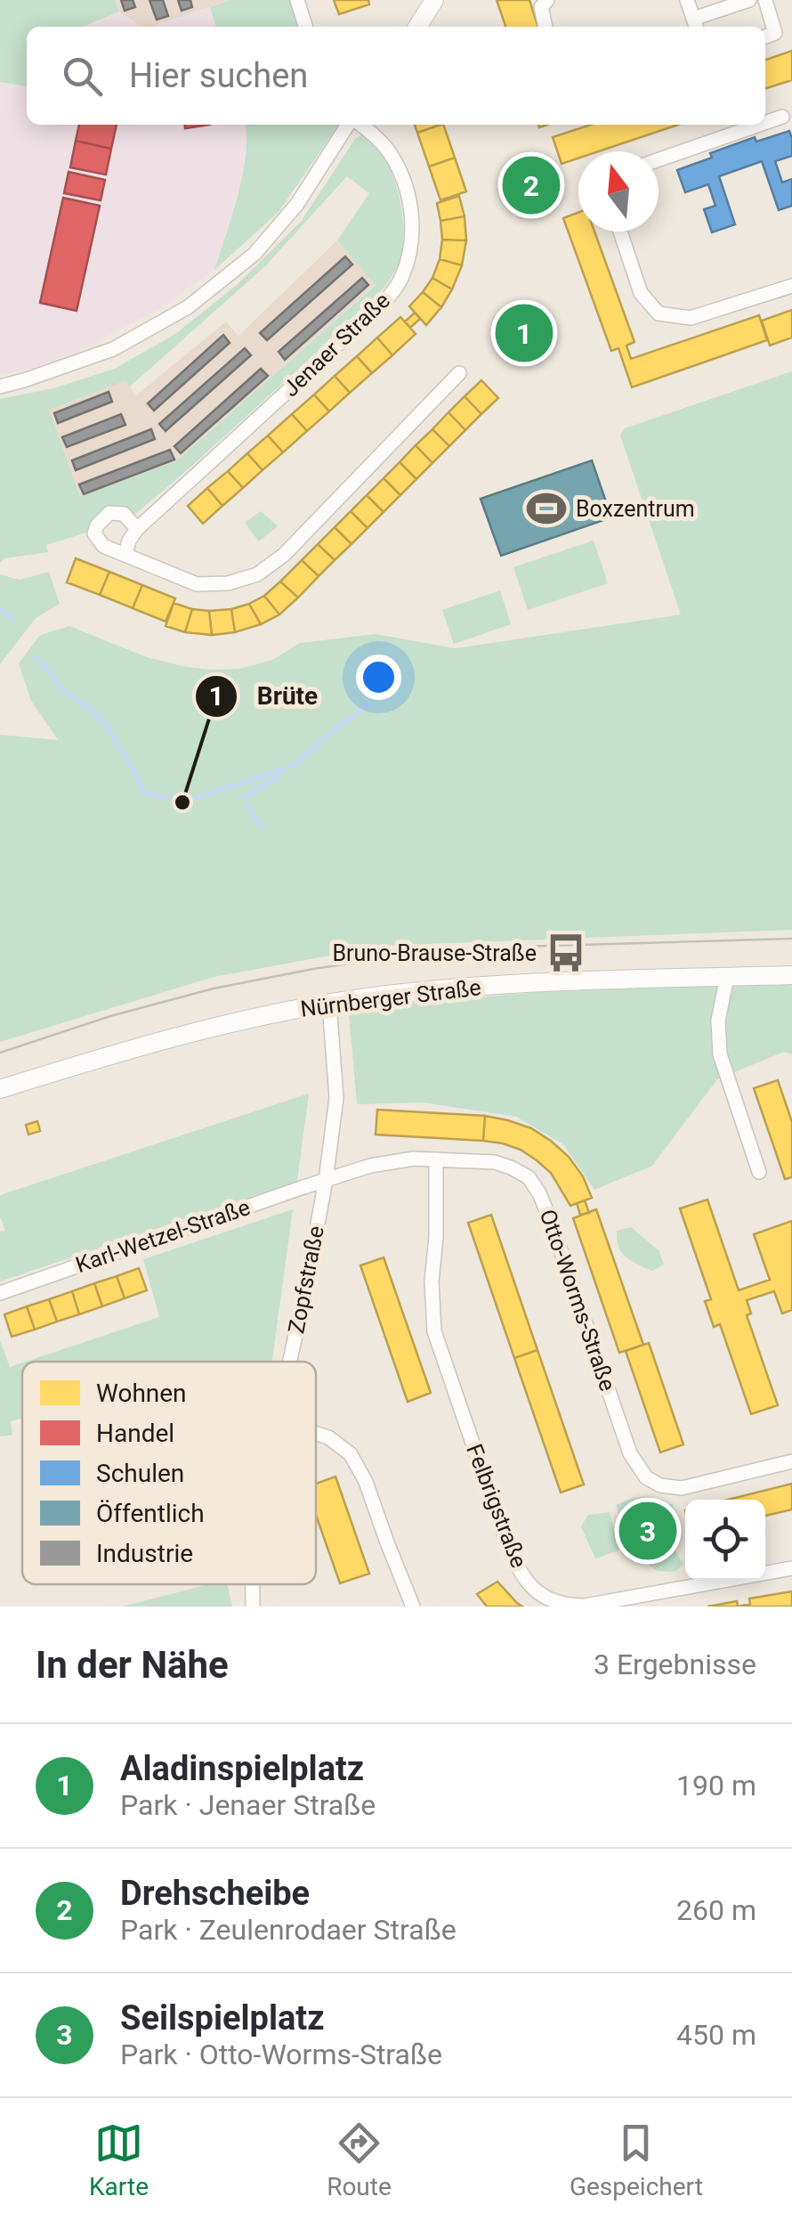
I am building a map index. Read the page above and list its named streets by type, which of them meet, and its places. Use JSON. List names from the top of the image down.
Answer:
{
  "streets": {
    "street": [
      "Jenaer Straße",
      "Nürnberger Straße",
      "Karl-Wetzel-Straße",
      "Zopfstraße",
      "Otto-Worms-Straße",
      "Felbrigstraße"
    ]
  },
  "crossings": [
    ["Nürnberger Straße", "Zopfstraße"],
    ["Karl-Wetzel-Straße", "Zopfstraße"],
    ["Karl-Wetzel-Straße", "Otto-Worms-Straße"],
    ["Zopfstraße", "Otto-Worms-Straße"],
    ["Otto-Worms-Straße", "Felbrigstraße"]
  ],
  "places": {
    "sports": ["Boxzentrum"],
    "other": ["Brüte"],
    "bus stop": ["Bruno-Brause-Straße"]
  },
  "legend": [
    "Wohnen",
    "Handel",
    "Schulen",
    "Öffentlich",
    "Industrie"
  ],
  "north": "top",
  "page": {
    "search": "Hier suchen",
    "pins": ["2", "1", "3"],
    "heading": ["In der Nähe", "3 Ergebnisse"],
    "list": [
      {
        "mark": "1",
        "name": "Aladinspielplatz",
        "note": "Park · Jenaer Straße",
        "value": "190 m"
      },
      {
        "mark": "2",
        "name": "Drehscheibe",
        "note": "Park · Zeulenrodaer Straße",
        "value": "260 m"
      },
      {
        "mark": "3",
        "name": "Seilspielplatz",
        "note": "Park · Otto-Worms-Straße",
        "value": "450 m"
      }
    ],
    "nav": ["Karte", "Route", "Gespeichert"]
  }
}
